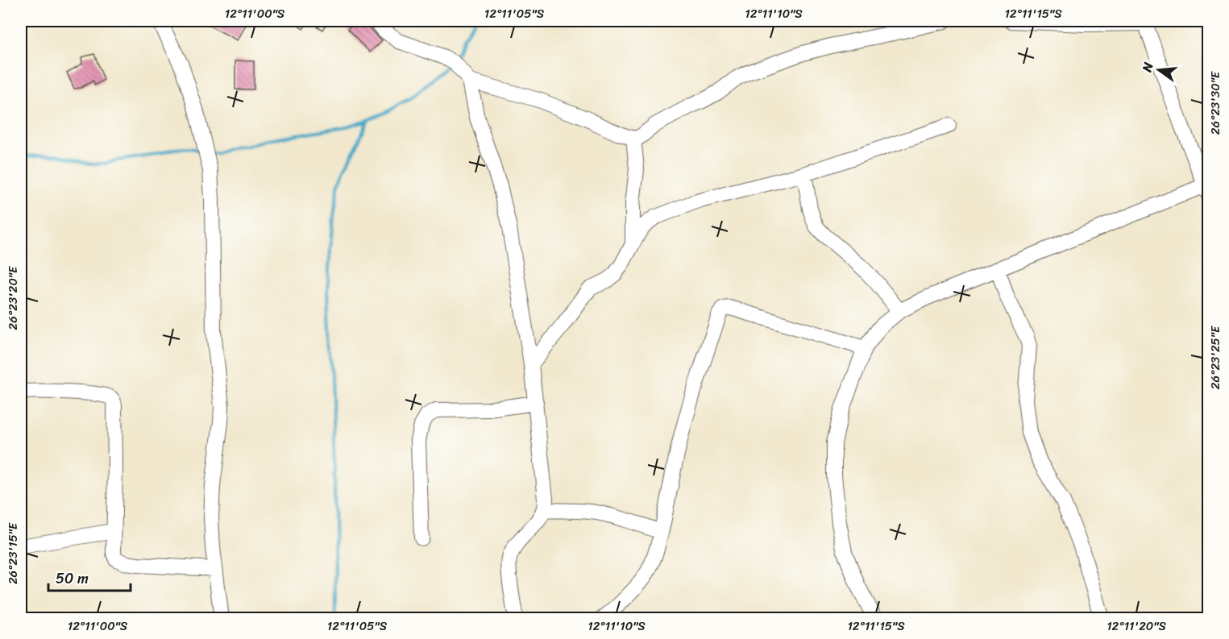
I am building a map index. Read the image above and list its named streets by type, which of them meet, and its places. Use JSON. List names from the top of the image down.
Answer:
{
  "scale_bar": "50 m",
  "north": "left",
  "coordinates": [
    "12°11'00\"S",
    "12°11'05\"S",
    "12°11'10\"S",
    "12°11'15\"S",
    "26°23'30\"E",
    "26°23'20\"E",
    "26°23'25\"E",
    "26°23'15\"E",
    "12°11'20\"S"
  ]
}
